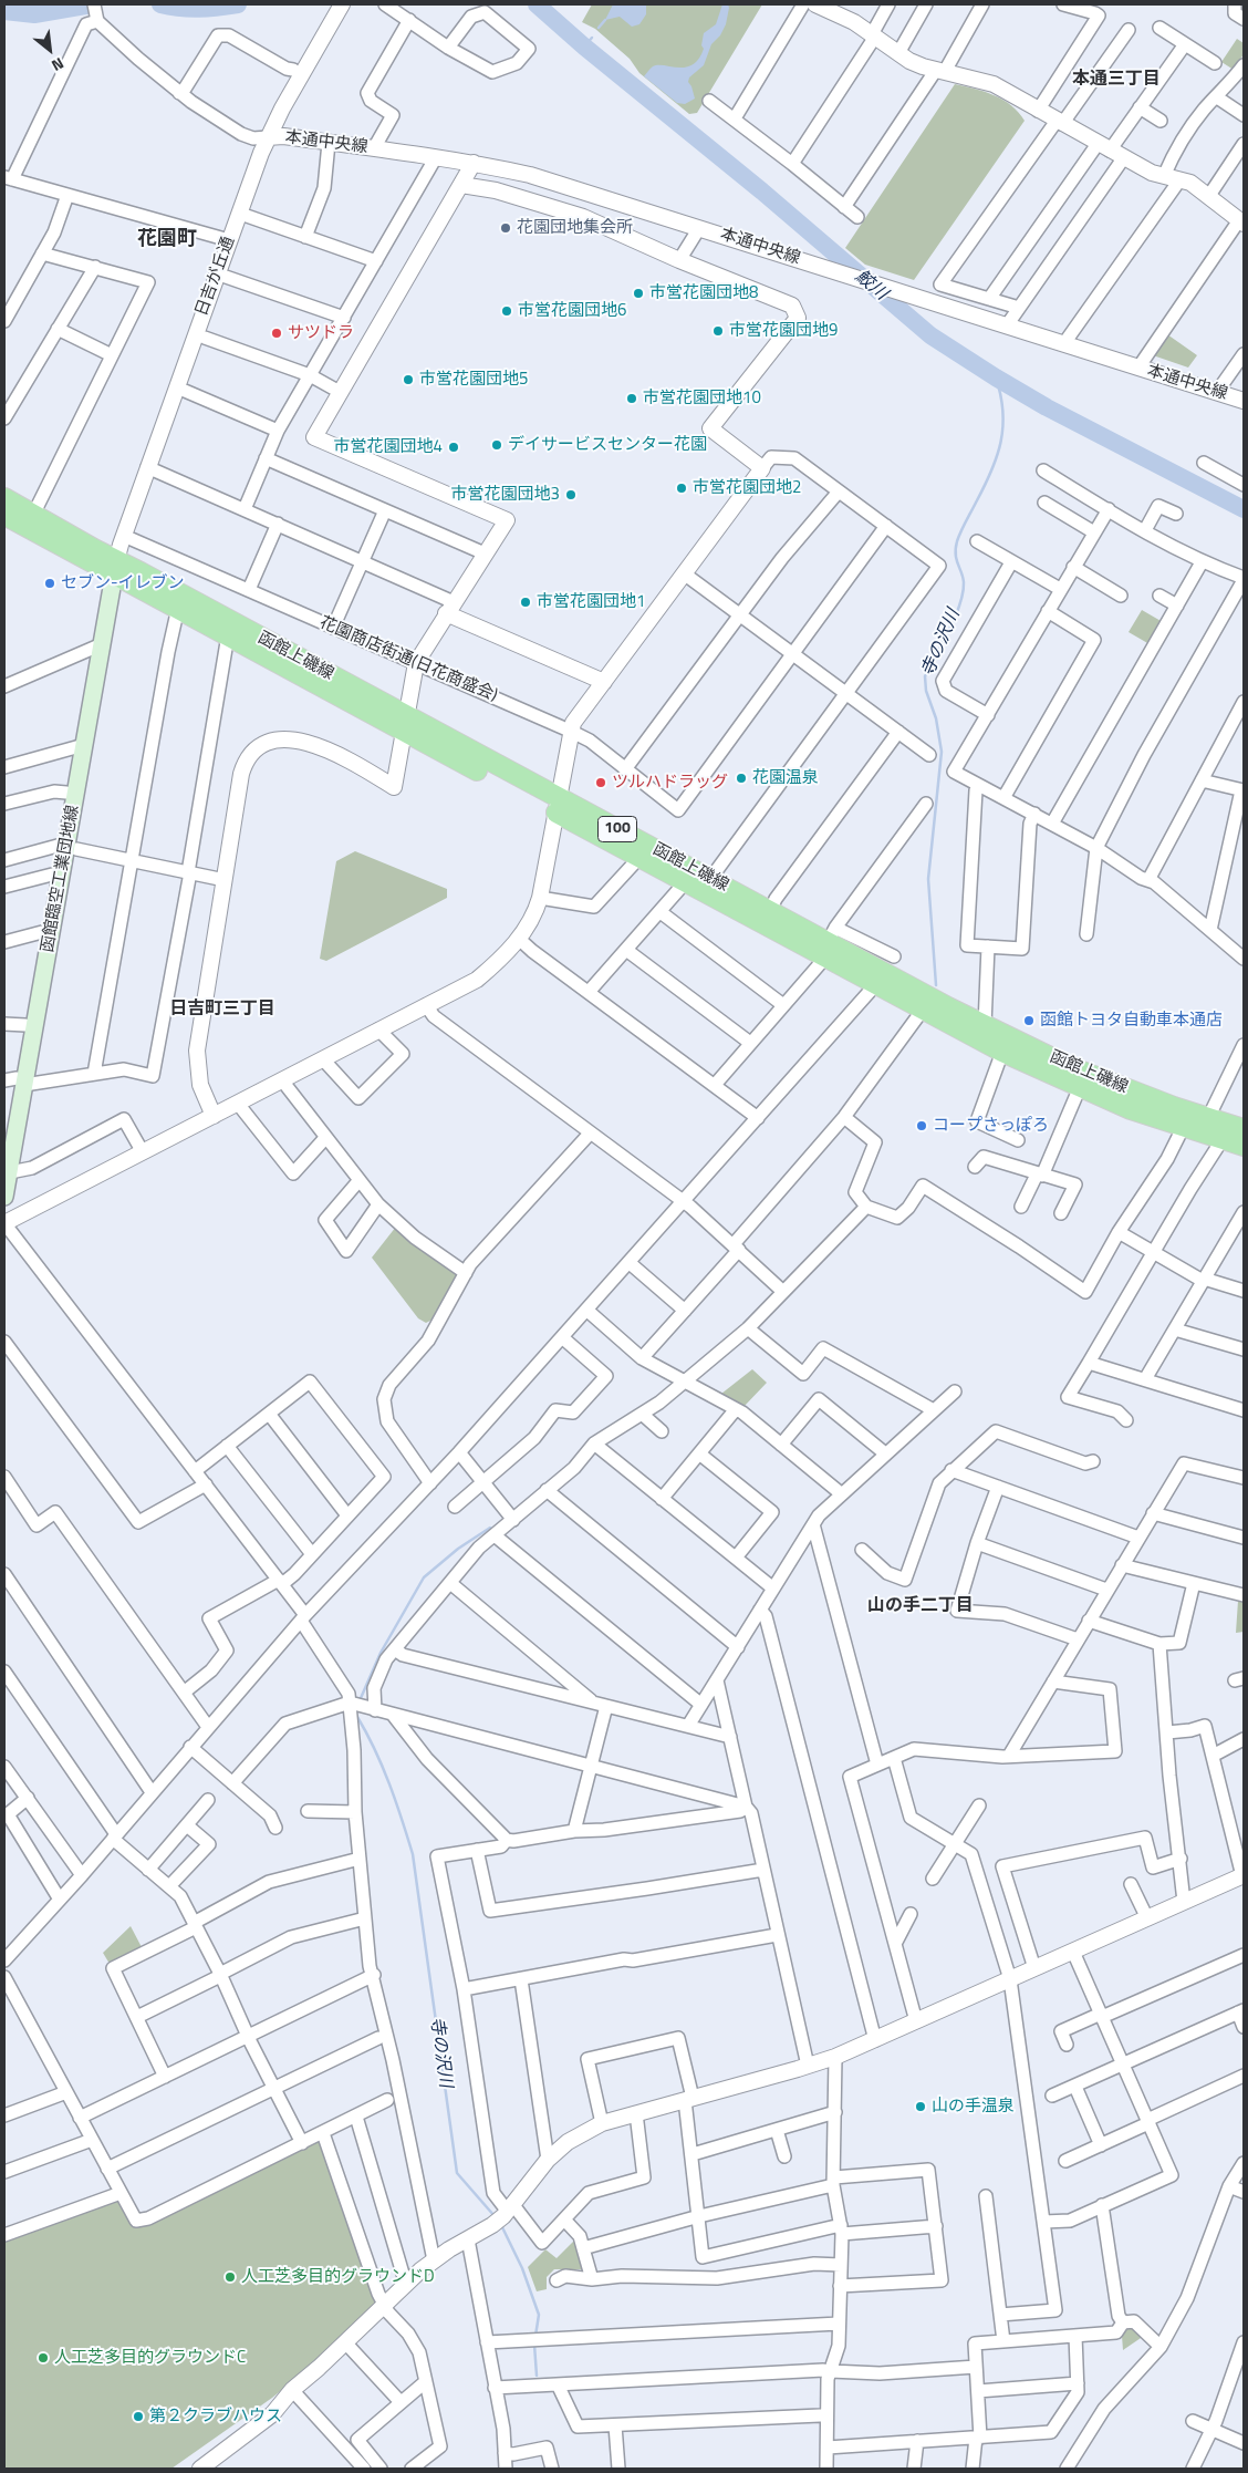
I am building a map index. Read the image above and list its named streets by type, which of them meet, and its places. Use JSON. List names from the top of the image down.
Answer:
{
  "streets": {
    "main road": ["函館上磯線", "100", "函館臨空工業団地線"],
    "street": ["本通中央線", "日吉が丘通", "花園商店街通(日花商盛会)"]
  },
  "crossings": [
    ["本通中央線", "日吉が丘通"],
    ["日吉が丘通", "函館上磯線"],
    ["日吉が丘通", "花園商店街通(日花商盛会)"],
    ["日吉が丘通", "函館臨空工業団地線"],
    ["函館上磯線", "函館臨空工業団地線"]
  ],
  "districts": [
    "本通三丁目",
    "花園町",
    "日吉町三丁目",
    "山の手二丁目"
  ],
  "water": ["鮫川", "寺の沢川"],
  "places": [
    "花園団地集会所",
    "市営花園団地8",
    "市営花園団地6",
    "市営花園団地9",
    "サツドラ",
    "市営花園団地5",
    "市営花園団地10",
    "デイサービスセンター花園",
    "市営花園団地4",
    "市営花園団地2",
    "市営花園団地3",
    "セブン-イレブン",
    "市営花園団地1",
    "花園温泉",
    "ツルハドラッグ",
    "函館トヨタ自動車本通店",
    "コープさっぽろ",
    "山の手温泉",
    "人工芝多目的グラウンドD",
    "人工芝多目的グラウンドC",
    "第２クラブハウス"
  ],
  "north": "bottom right"
}
